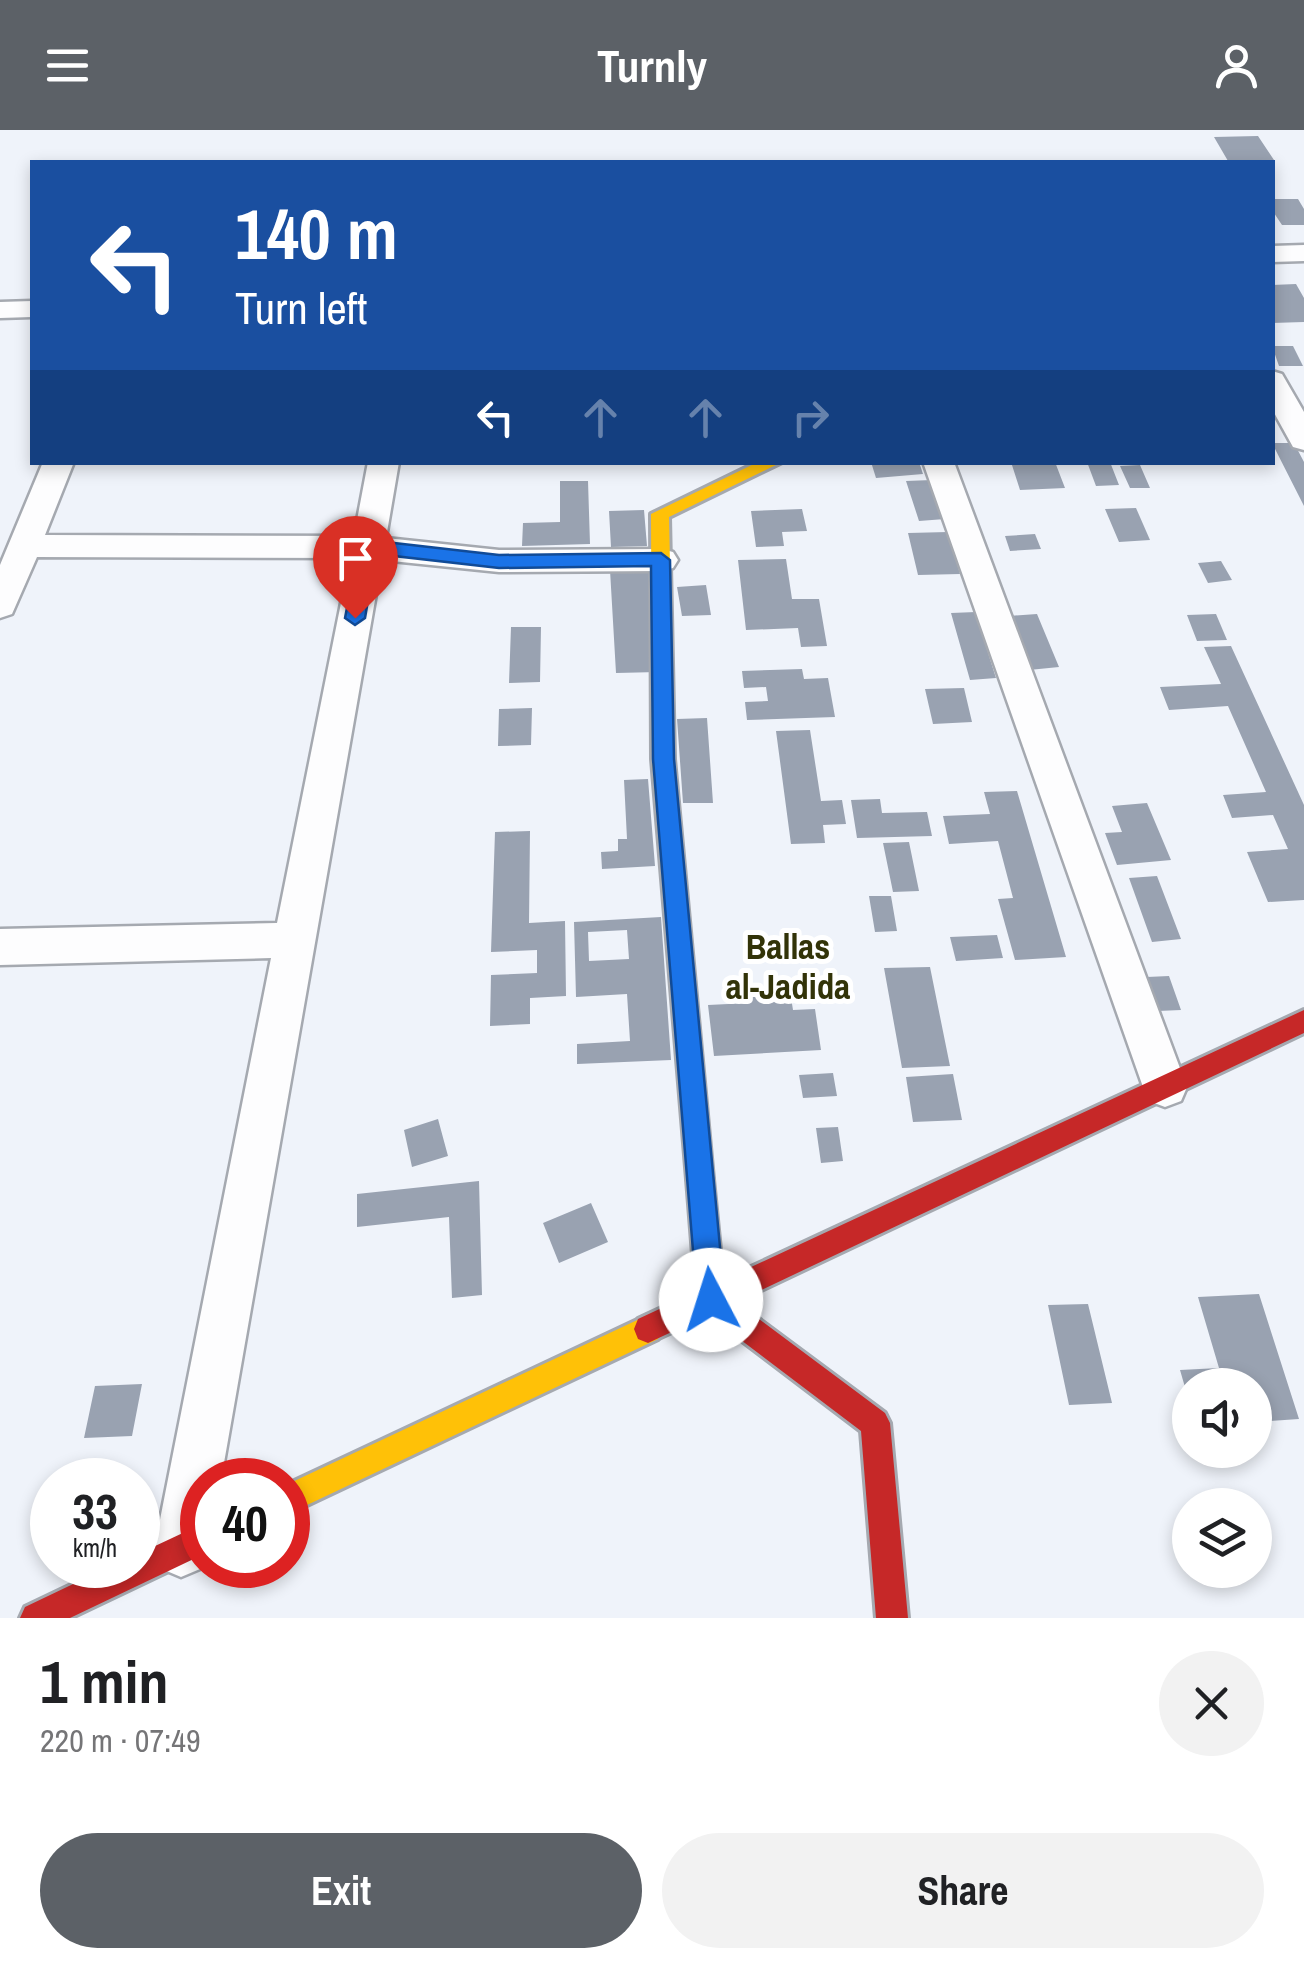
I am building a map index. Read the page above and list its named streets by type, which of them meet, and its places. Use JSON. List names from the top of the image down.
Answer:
{
  "districts": ["Ballas al-Jadida"],
  "page": {
    "header": "Turnly",
    "turn": ["140 m", "Turn left"],
    "speed": "33 km/h",
    "limit": "40",
    "heading": ["1 min", "220 m · 07:49"],
    "buttons": ["Exit", "Share"]
  }
}
